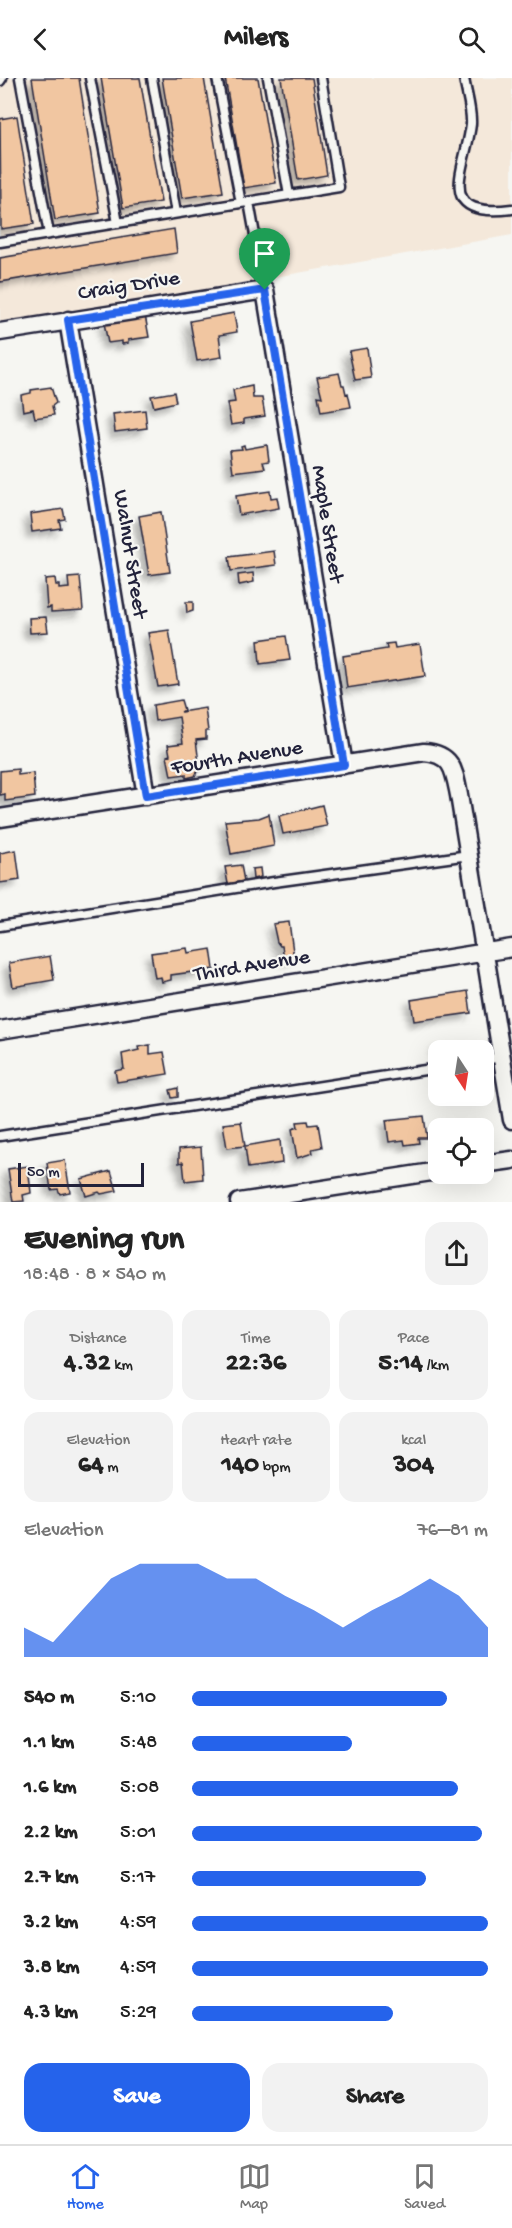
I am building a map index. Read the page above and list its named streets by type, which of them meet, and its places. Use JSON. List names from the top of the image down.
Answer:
{
  "streets": {
    "street": [
      "Craig Drive",
      "Maple Street",
      "Walnut Street",
      "Fourth Avenue",
      "Third Avenue"
    ]
  },
  "crossings": [
    ["Craig Drive", "Maple Street"],
    ["Craig Drive", "Walnut Street"],
    ["Maple Street", "Fourth Avenue"],
    ["Walnut Street", "Fourth Avenue"]
  ],
  "scale_bar": "50 m",
  "north": "bottom",
  "page": {
    "header": "Milers",
    "scale": "50 m",
    "heading": ["Evening run", "18:48 · 8 × 540 m"],
    "stats": [
      ["Distance", "4.32 km"],
      ["Time", "22:36"],
      ["Pace", "5:14 /km"],
      ["Elevation", "64 m"],
      ["Heart rate", "140 bpm"],
      ["kcal", "304"]
    ],
    "chart": ["Elevation", "76–81 m"],
    "list": [
      {
        "name": "540 m",
        "note": "5:10"
      },
      {
        "name": "1.1 km",
        "note": "5:48"
      },
      {
        "name": "1.6 km",
        "note": "5:08"
      },
      {
        "name": "2.2 km",
        "note": "5:01"
      },
      {
        "name": "2.7 km",
        "note": "5:17"
      },
      {
        "name": "3.2 km",
        "note": "4:59"
      },
      {
        "name": "3.8 km",
        "note": "4:59"
      },
      {
        "name": "4.3 km",
        "note": "5:29"
      }
    ],
    "buttons": ["Save", "Share"],
    "tabs": ["Home", "Map", "Saved"]
  }
}
